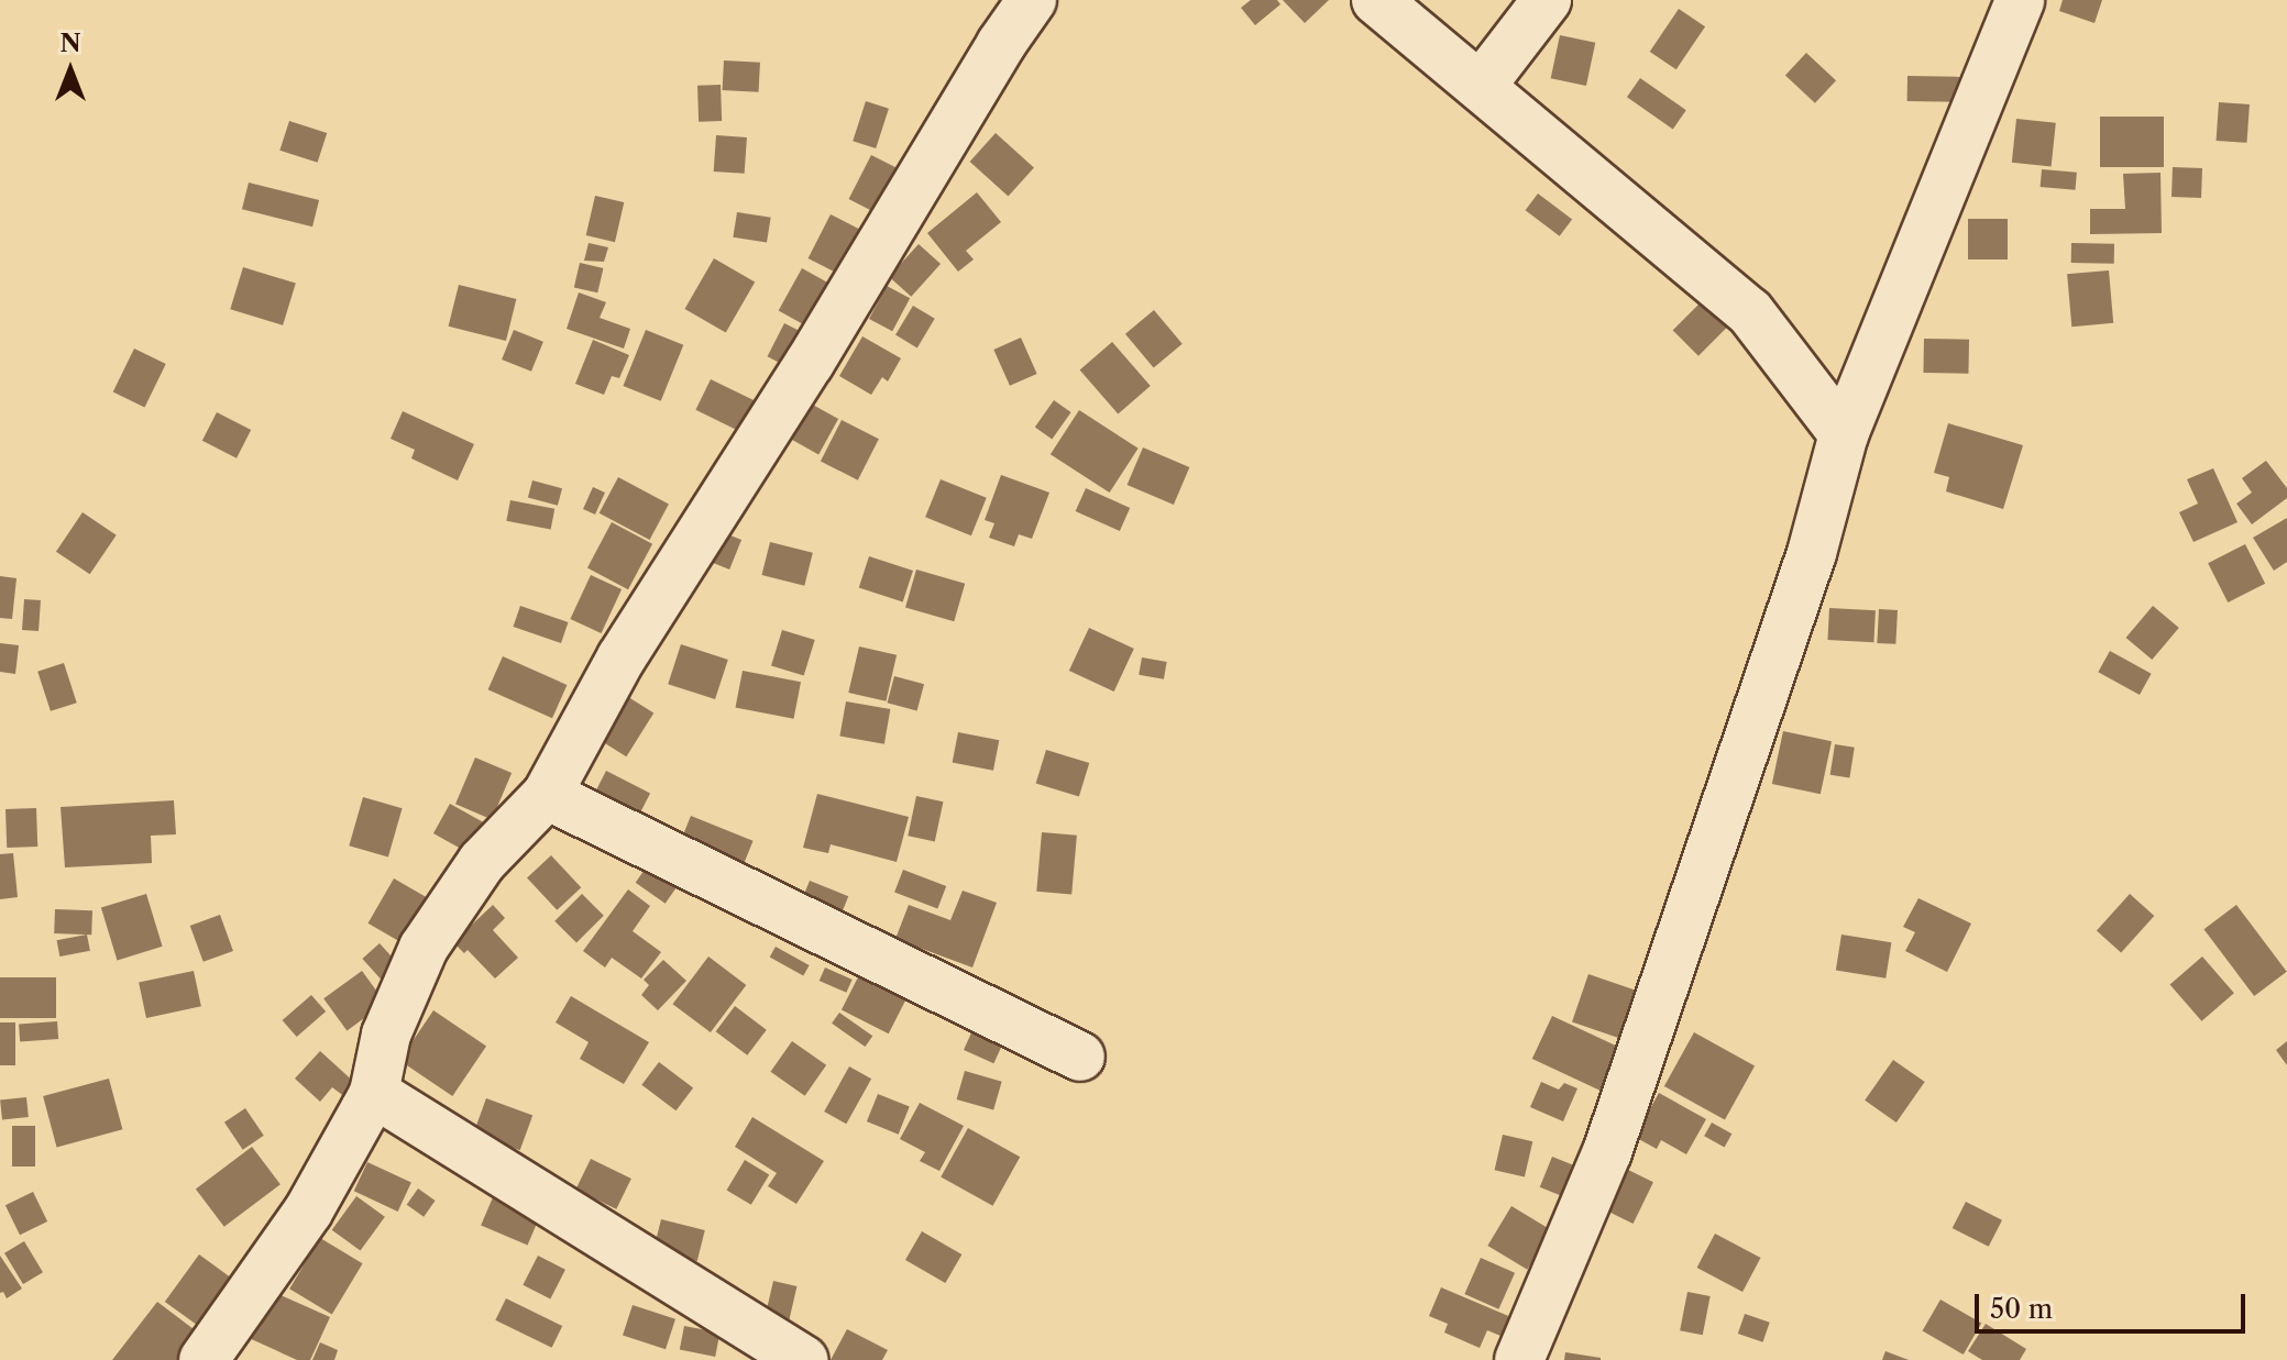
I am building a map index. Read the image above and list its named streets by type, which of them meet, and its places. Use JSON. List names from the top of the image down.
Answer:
{
  "scale_bar": "50 m",
  "north": "top"
}
